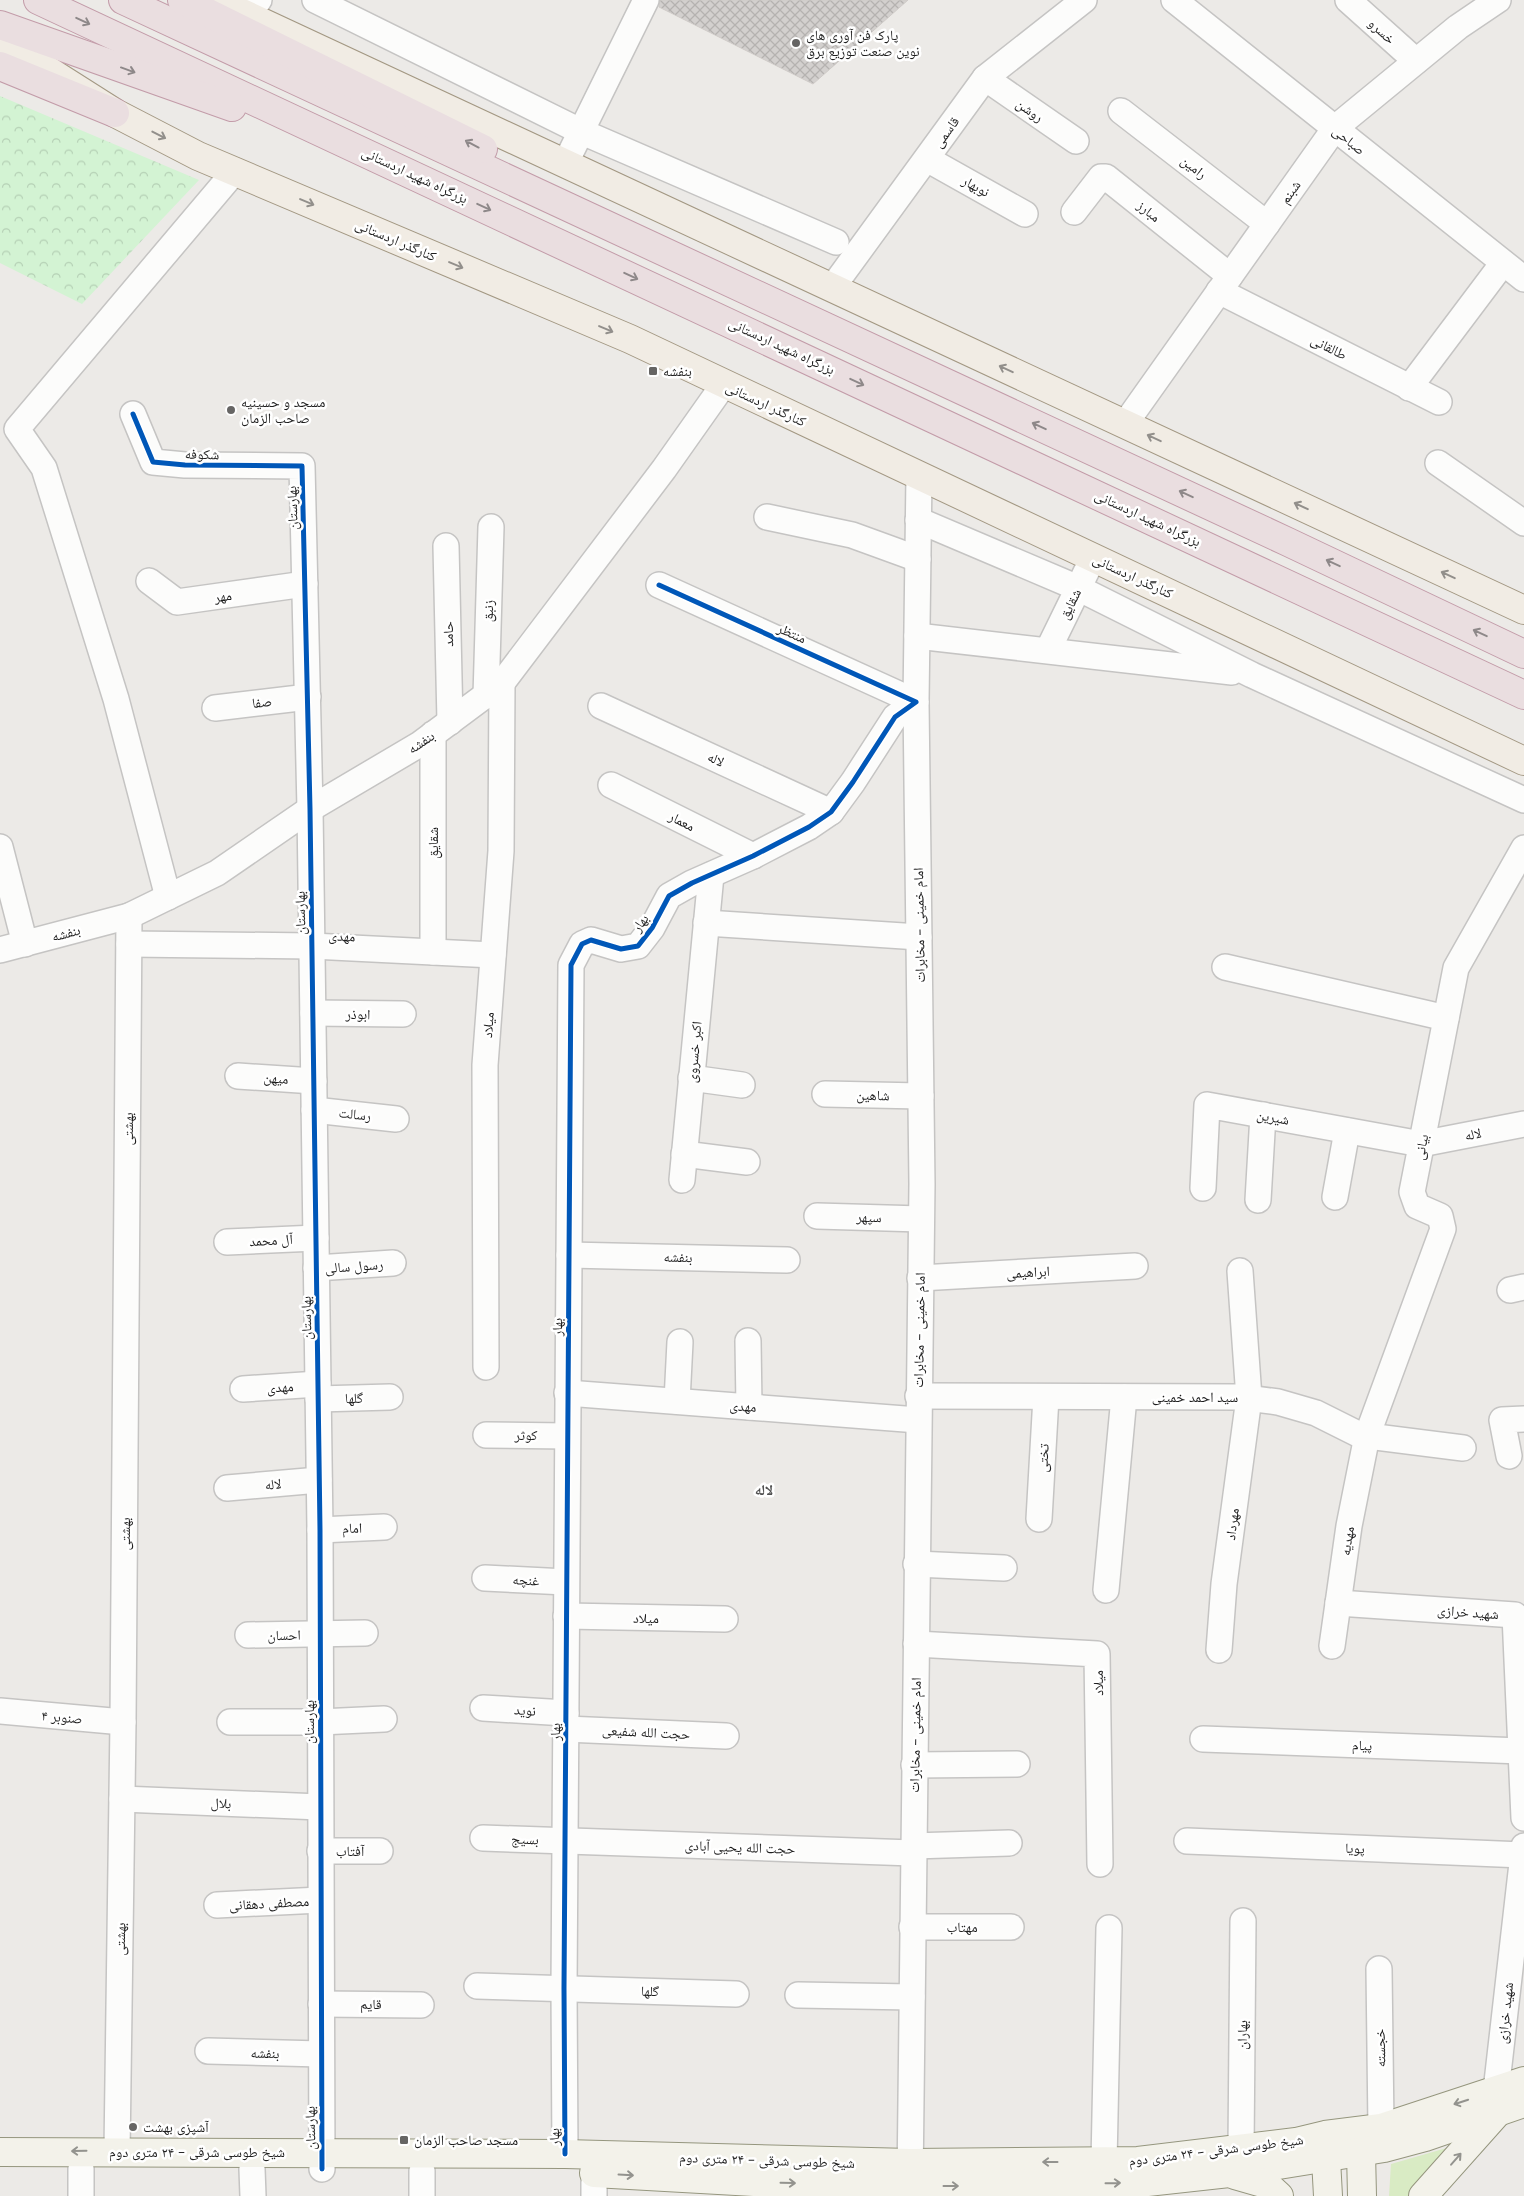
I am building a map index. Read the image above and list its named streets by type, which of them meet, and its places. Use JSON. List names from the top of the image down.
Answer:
{
  "streets": {
    "highway": ["بزرگراه شهید اردستانی", "کنارگذر اردستانی"],
    "main road": ["شیخ طوسی شرقی - ۲۴ متری دوم"],
    "street": [
      "خسرو",
      "روشن",
      "قاسمی",
      "صباحی",
      "رامین",
      "نوبهار",
      "شبنم",
      "مبارز",
      "طالقانی",
      "شکوفه",
      "بهارستان",
      "مهر",
      "شقایق",
      "زنبق",
      "منتظر",
      "حامد",
      "صفا",
      "بنفشه",
      "لاله",
      "معمار",
      "بهار",
      "امام خمینی - مخابرات",
      "مهدی",
      "ابوذر",
      "میلاد",
      "اکبر خسروی",
      "میهن",
      "شاهین",
      "رسالت",
      "شیرین",
      "بهشتی",
      "بیانی",
      "سپهر",
      "آل محمد",
      "رسول سالی",
      "ابراهیمی",
      "سید احمد خمینی",
      "گلها",
      "کوثر",
      "تختی",
      "مهرداد",
      "امام",
      "مهدیه",
      "غنچه",
      "شهید خرازی",
      "احسان",
      "نوید",
      "صنوبر ۴",
      "حجت الله شفیعی",
      "پیام",
      "بلال",
      "بسیج",
      "حجت الله یحیی آبادی",
      "پویا",
      "آفتاب",
      "مصطفی دهقانی",
      "مهتاب",
      "قایم",
      "بهاران",
      "خجسته"
    ]
  },
  "crossings": [
    ["خسرو", "شبنم"],
    ["روشن", "قاسمی"],
    ["قاسمی", "نوبهار"],
    ["صباحی", "شبنم"],
    ["رامین", "شبنم"],
    ["شبنم", "مبارز"],
    ["شبنم", "طالقانی"],
    ["مبارز", "طالقانی"],
    ["کنارگذر اردستانی", "شقایق"],
    ["کنارگذر اردستانی", "بنفشه"],
    ["کنارگذر اردستانی", "امام خمینی - مخابرات"],
    ["شکوفه", "بهارستان"],
    ["بهارستان", "مهر"],
    ["بهارستان", "صفا"],
    ["بهارستان", "بنفشه"],
    ["بهارستان", "لاله"],
    ["بهارستان", "مهدی"],
    ["بهارستان", "ابوذر"],
    ["بهارستان", "میهن"],
    ["بهارستان", "رسالت"],
    ["بهارستان", "آل محمد"],
    ["بهارستان", "رسول سالی"],
    ["بهارستان", "گلها"],
    ["بهارستان", "امام"],
    ["بهارستان", "احسان"],
    ["بهارستان", "بلال"],
    ["بهارستان", "آفتاب"],
    ["بهارستان", "مصطفی دهقانی"],
    ["بهارستان", "قایم"],
    ["بهارستان", "شیخ طوسی شرقی - ۲۴ متری دوم"],
    ["شقایق", "حامد"],
    ["شقایق", "بنفشه"],
    ["شقایق", "مهدی"],
    ["زنبق", "بنفشه"],
    ["زنبق", "میلاد"],
    ["منتظر", "بهار"],
    ["منتظر", "امام خمینی - مخابرات"],
    ["حامد", "بنفشه"],
    ["بنفشه", "بهار"],
    ["بنفشه", "میلاد"],
    ["بنفشه", "بهشتی"],
    ["لاله", "بهار"],
    ["لاله", "شیرین"],
    ["لاله", "بیانی"],
    ["معمار", "بهار"],
    ["بهار", "امام خمینی - مخابرات"],
    ["بهار", "مهدی"],
    ["بهار", "میلاد"],
    ["بهار", "اکبر خسروی"],
    ["بهار", "گلها"],
    ["بهار", "کوثر"],
    ["بهار", "غنچه"],
    ["بهار", "نوید"],
    ["بهار", "حجت الله شفیعی"],
    ["بهار", "بسیج"],
    ["بهار", "حجت الله یحیی آبادی"],
    ["بهار", "شیخ طوسی شرقی - ۲۴ متری دوم"],
    ["امام خمینی - مخابرات", "مهدی"],
    ["امام خمینی - مخابرات", "میلاد"],
    ["امام خمینی - مخابرات", "شاهین"],
    ["امام خمینی - مخابرات", "سپهر"],
    ["امام خمینی - مخابرات", "ابراهیمی"],
    ["امام خمینی - مخابرات", "سید احمد خمینی"],
    ["امام خمینی - مخابرات", "حجت الله یحیی آبادی"],
    ["امام خمینی - مخابرات", "مهتاب"],
    ["امام خمینی - مخابرات", "شیخ طوسی شرقی - ۲۴ متری دوم"],
    ["مهدی", "میلاد"],
    ["مهدی", "بهشتی"],
    ["مهدی", "سید احمد خمینی"],
    ["مهدی", "گلها"],
    ["شیرین", "بیانی"],
    ["بهشتی", "صنوبر ۴"],
    ["بهشتی", "بلال"],
    ["بهشتی", "شیخ طوسی شرقی - ۲۴ متری دوم"],
    ["بیانی", "سید احمد خمینی"],
    ["بیانی", "مهدیه"],
    ["سید احمد خمینی", "تختی"],
    ["سید احمد خمینی", "مهرداد"],
    ["سید احمد خمینی", "مهدیه"],
    ["مهدیه", "شهید خرازی"],
    ["شهید خرازی", "پیام"],
    ["شهید خرازی", "پویا"],
    ["شهید خرازی", "شیخ طوسی شرقی - ۲۴ متری دوم"],
    ["نوید", "حجت الله شفیعی"],
    ["بسیج", "حجت الله یحیی آبادی"],
    ["بهاران", "شیخ طوسی شرقی - ۲۴ متری دوم"],
    ["خجسته", "شیخ طوسی شرقی - ۲۴ متری دوم"]
  ],
  "districts": ["لاله"],
  "places": {
    "other": ["پارک فن آوری های نوین صنعت توزیع برق", "مسجد و حسینیه صاحب الزمان", "آشپزی بهشت"],
    "transit": ["بنفشه", "مسجد صاحب الزمان"]
  }
}
